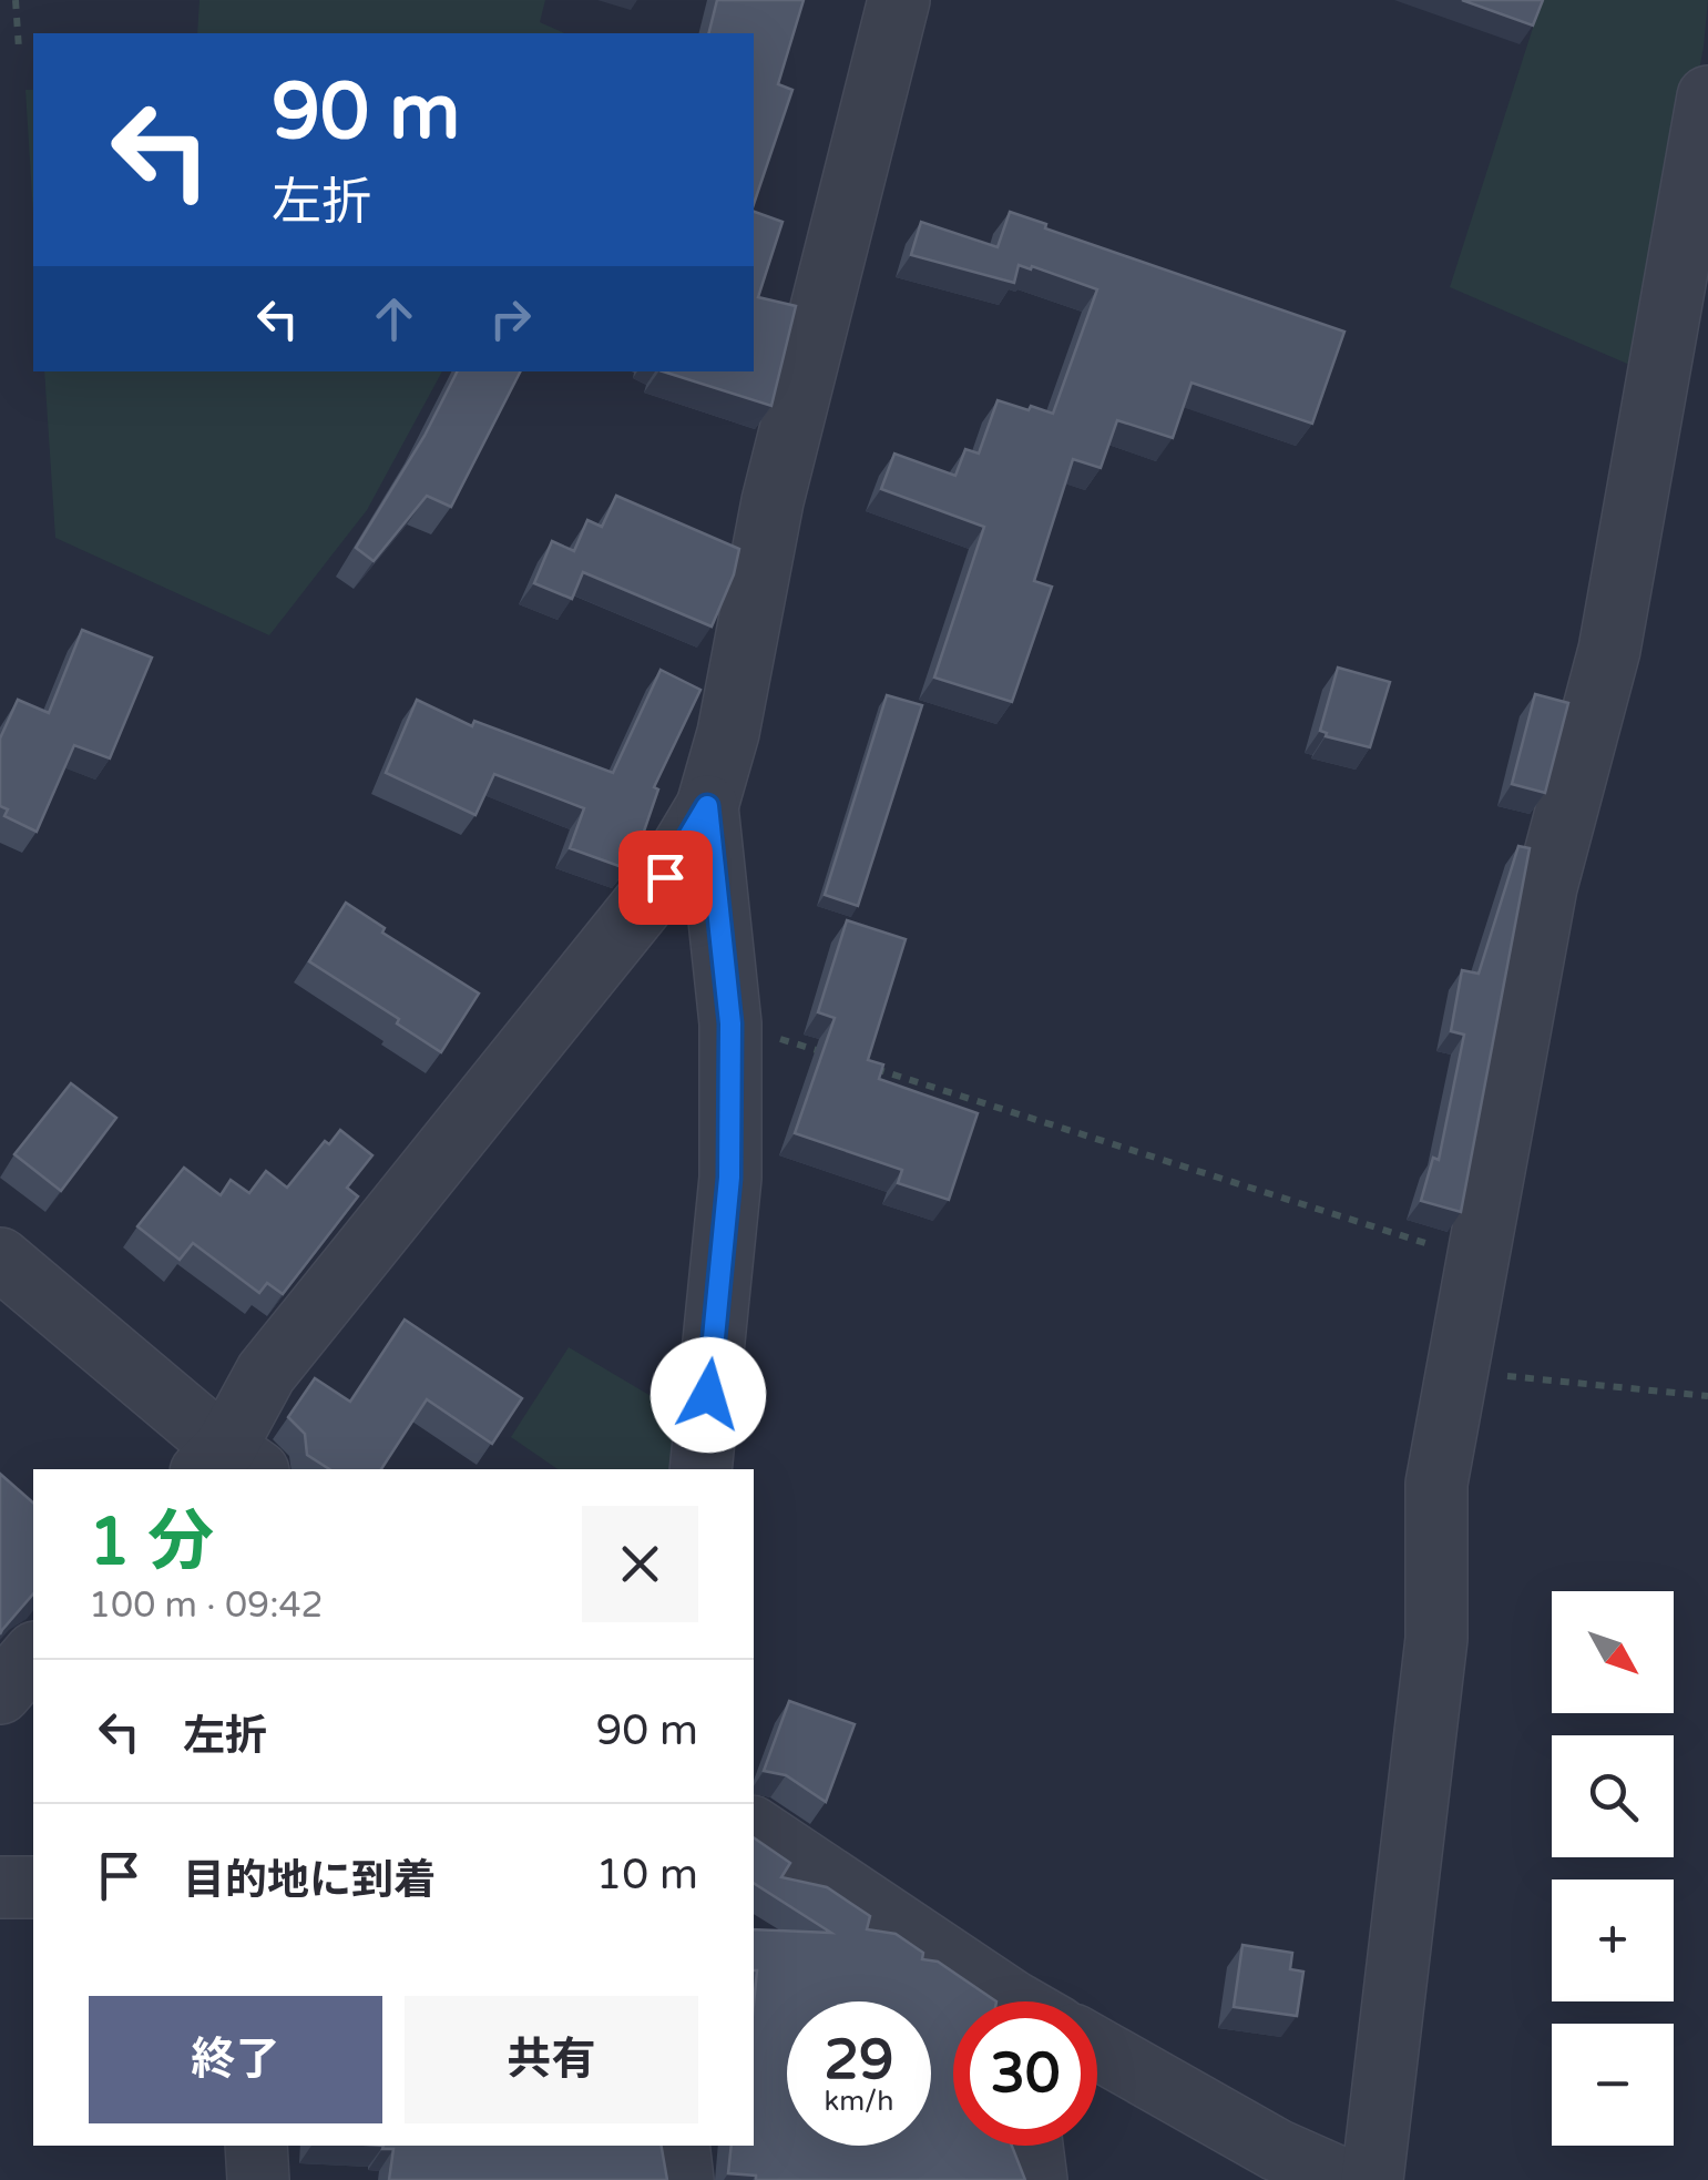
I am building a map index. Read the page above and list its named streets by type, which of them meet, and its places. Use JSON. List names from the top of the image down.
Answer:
{
  "north": "bottom right",
  "page": {
    "turn": ["90 m", "左折"],
    "heading": ["1 分", "100 m · 09:42"],
    "map_buttons": ["+", "−"],
    "list": [
      {
        "name": "左折",
        "value": "90 m"
      },
      {
        "name": "目的地に到着",
        "value": "10 m"
      }
    ],
    "buttons": ["終了", "共有"],
    "speed": "29 km/h",
    "limit": "30"
  }
}
